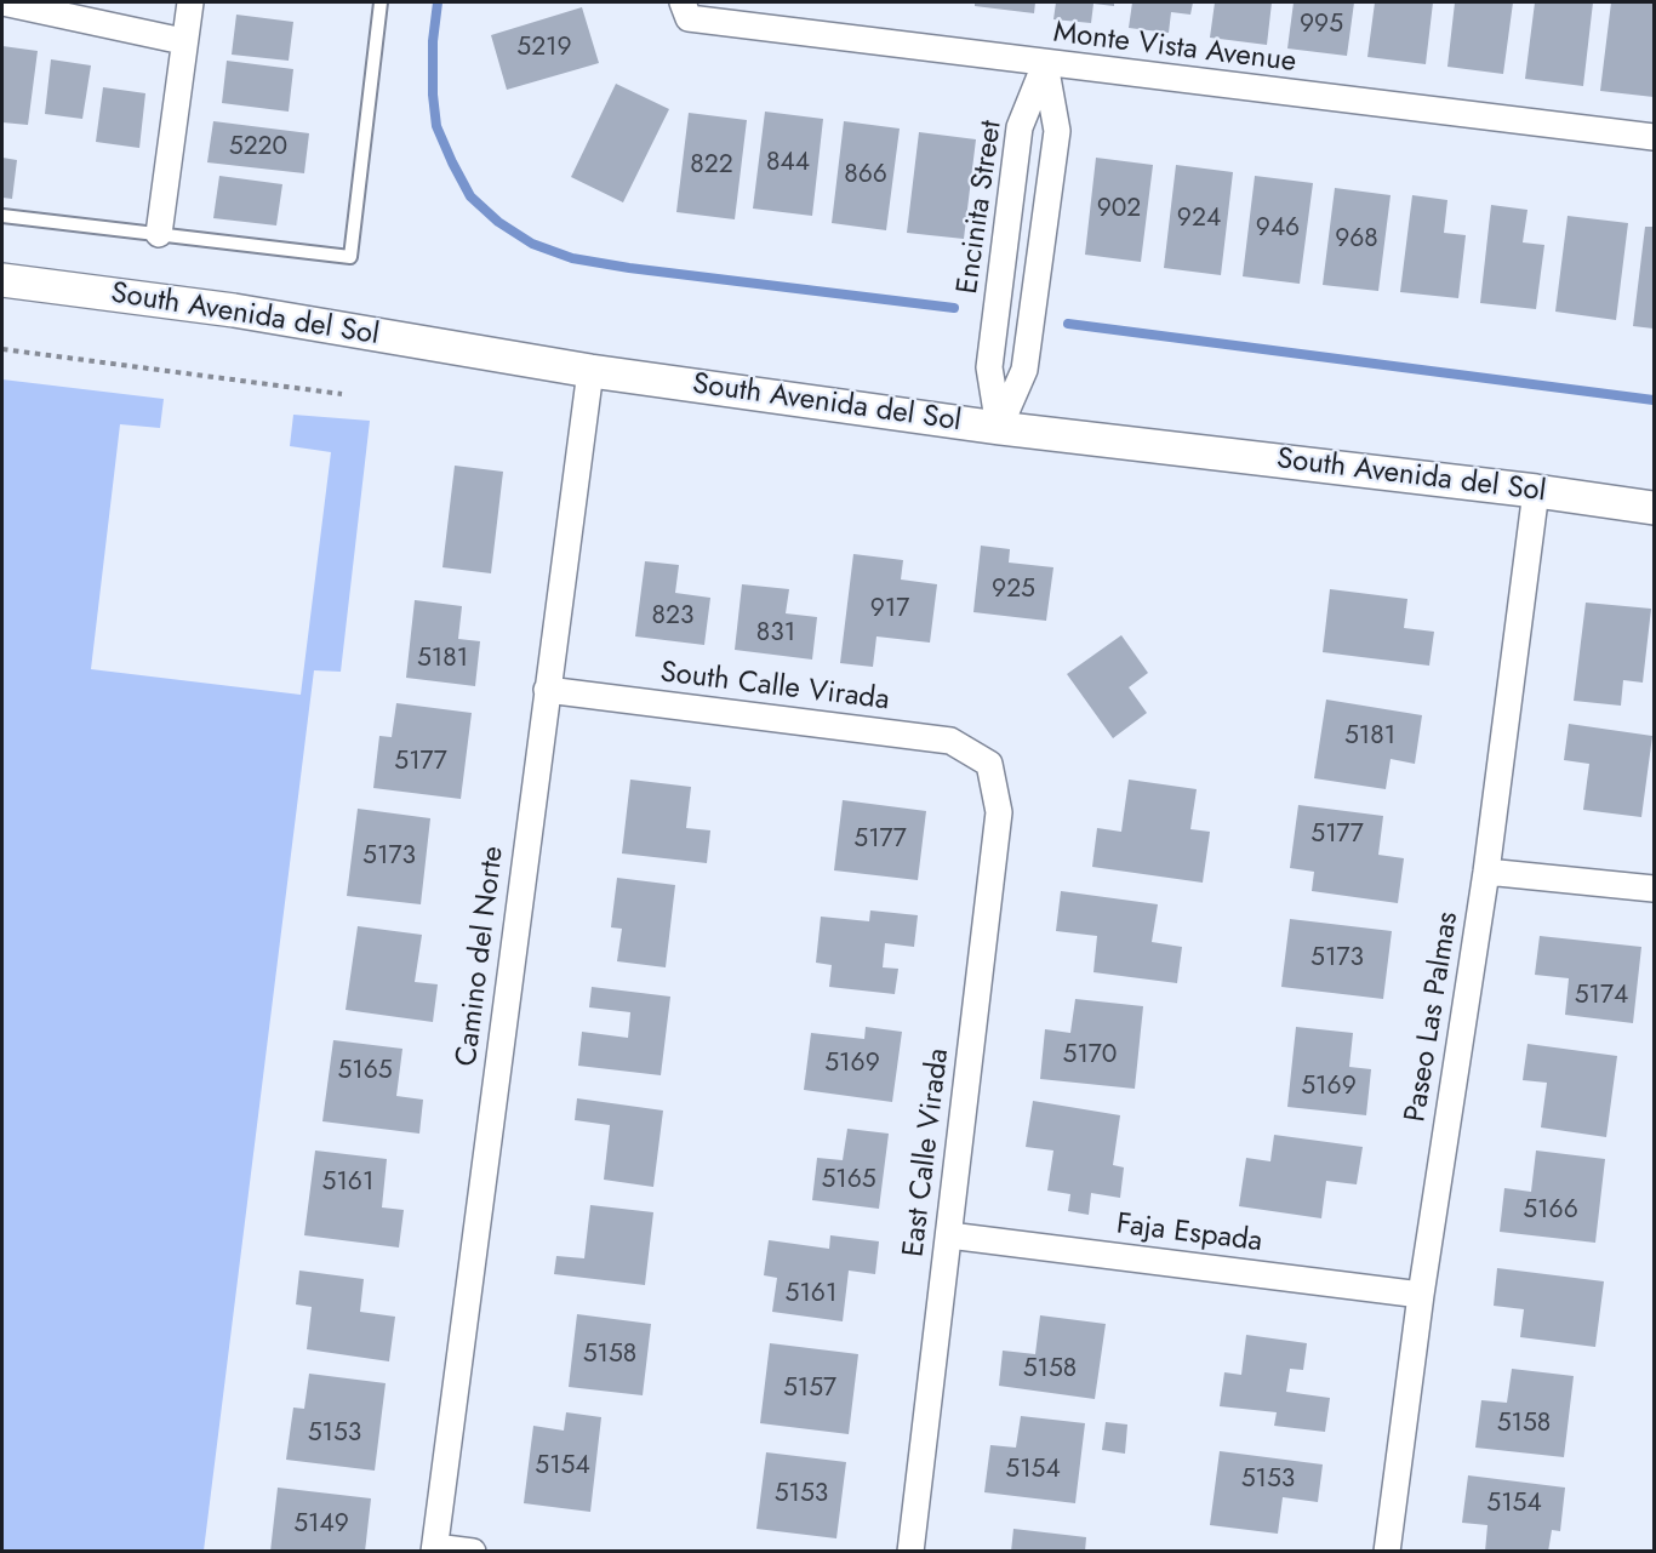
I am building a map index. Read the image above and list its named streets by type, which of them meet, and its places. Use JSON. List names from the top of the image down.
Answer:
{
  "streets": {
    "street": [
      "Monte Vista Avenue",
      "Encinita Street",
      "South Avenida del Sol",
      "South Calle Virada",
      "Camino del Norte",
      "Paseo Las Palmas",
      "East Calle Virada",
      "Faja Espada"
    ]
  },
  "crossings": [
    ["Monte Vista Avenue", "Encinita Street"],
    ["Encinita Street", "South Avenida del Sol"],
    ["South Avenida del Sol", "Camino del Norte"],
    ["South Avenida del Sol", "Paseo Las Palmas"],
    ["South Calle Virada", "Camino del Norte"],
    ["South Calle Virada", "East Calle Virada"],
    ["Paseo Las Palmas", "Faja Espada"],
    ["East Calle Virada", "Faja Espada"]
  ],
  "house_numbers": [
    "995",
    "5219",
    "5220",
    "844",
    "822",
    "866",
    "902",
    "924",
    "946",
    "968",
    "925",
    "917",
    "823",
    "831",
    "5181",
    "5181",
    "5177",
    "5177",
    "5177",
    "5173",
    "5173",
    "5174",
    "5170",
    "5169",
    "5165",
    "5169",
    "5165",
    "5161",
    "5166",
    "5161",
    "5158",
    "5158",
    "5157",
    "5158",
    "5153",
    "5154",
    "5154",
    "5153",
    "5153",
    "5154",
    "5149"
  ]
}
